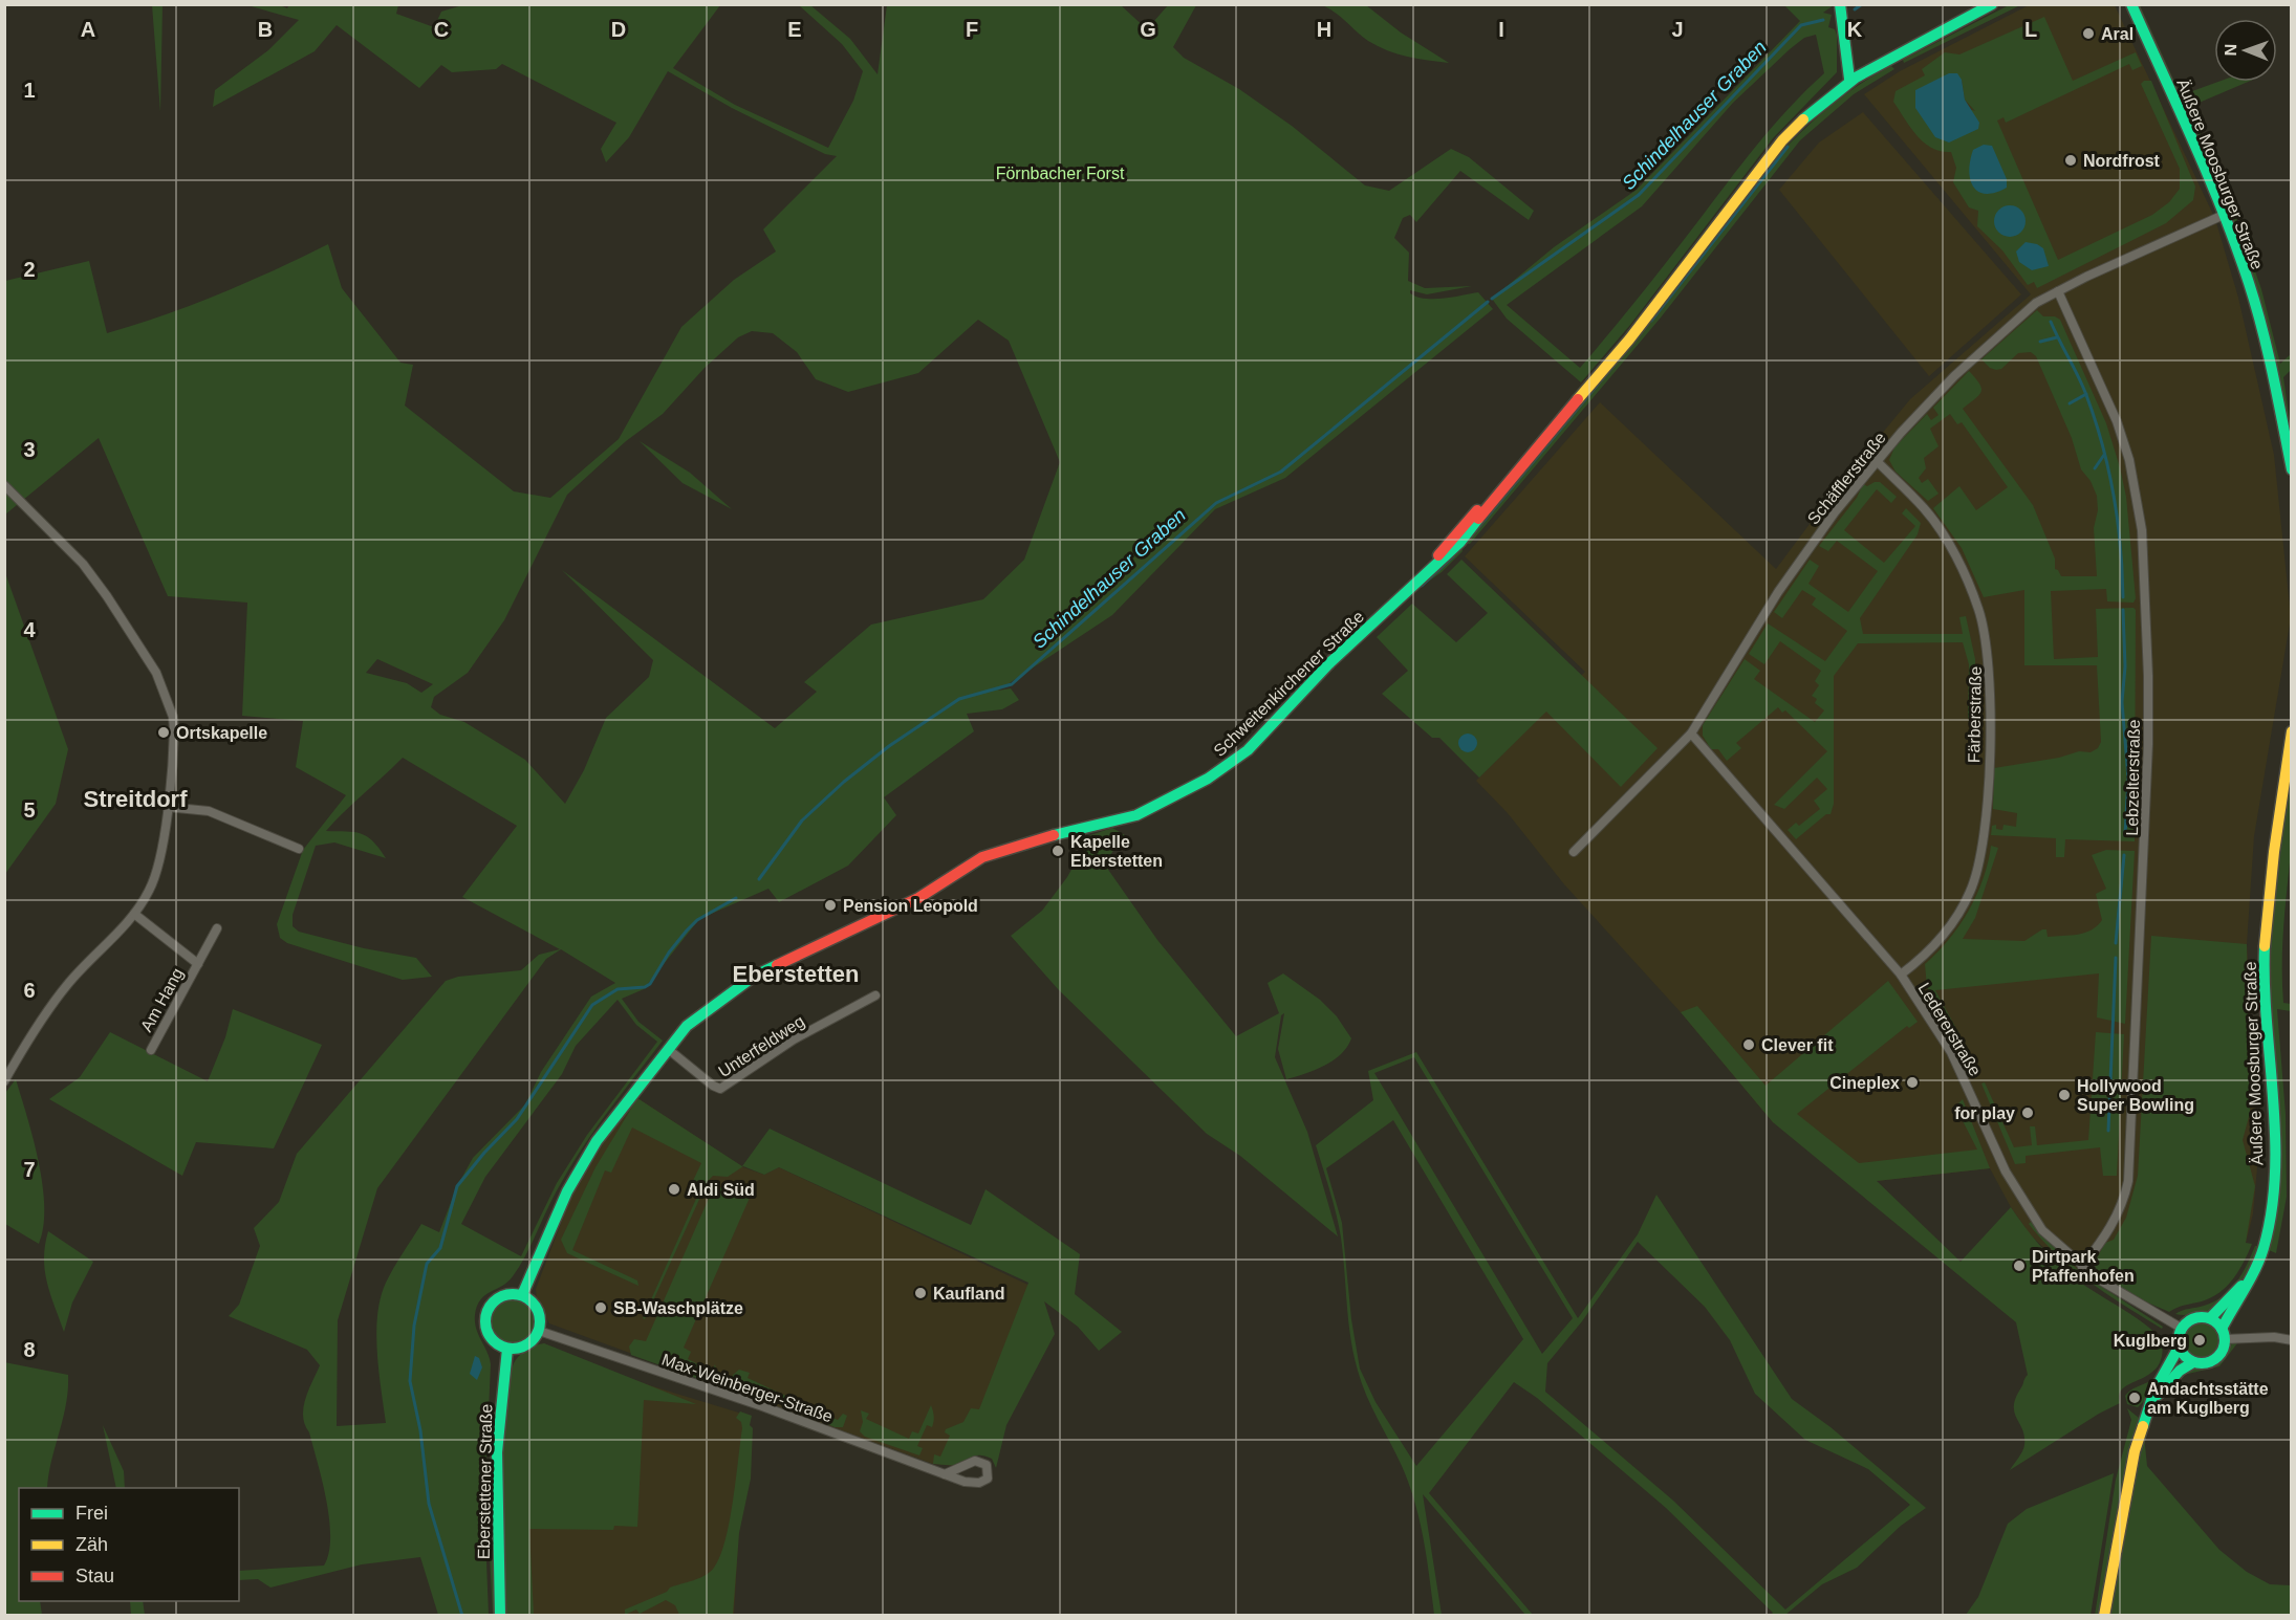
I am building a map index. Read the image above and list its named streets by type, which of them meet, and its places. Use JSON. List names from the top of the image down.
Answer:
{
  "streets": {
    "main road": ["Äußere Moosburger Straße", "Schweitenkirchener Straße", "Eberstettener Straße"],
    "street": [
      "Schäfflerstraße",
      "Färberstraße",
      "Lebzelterstraße",
      "Am Hang",
      "Ledererstraße",
      "Unterfeldweg",
      "Max-Weinberger-Straße"
    ]
  },
  "crossings": [
    ["Äußere Moosburger Straße", "Schäfflerstraße"],
    ["Äußere Moosburger Straße", "Ledererstraße"],
    ["Schäfflerstraße", "Färberstraße"],
    ["Schäfflerstraße", "Lebzelterstraße"],
    ["Schäfflerstraße", "Ledererstraße"],
    ["Schweitenkirchener Straße", "Unterfeldweg"],
    ["Schweitenkirchener Straße", "Max-Weinberger-Straße"],
    ["Schweitenkirchener Straße", "Eberstettener Straße"],
    ["Färberstraße", "Ledererstraße"],
    ["Lebzelterstraße", "Ledererstraße"],
    ["Max-Weinberger-Straße", "Eberstettener Straße"]
  ],
  "districts": ["Streitdorf", "Eberstetten"],
  "water": ["Schindelhauser Graben"],
  "parks": ["Förnbacher Forst"],
  "places": [
    "Aral",
    "Nordfrost",
    "Ortskapelle",
    "Kapelle Eberstetten",
    "Pension Leopold",
    "Clever fit",
    "Cineplex",
    "Hollywood Super Bowling",
    "for play",
    "Aldi Süd",
    "Dirtpark Pfaffenhofen",
    "Kaufland",
    "SB-Waschplätze",
    "Kuglberg",
    "Andachtsstätte am Kuglberg"
  ],
  "legend": ["Frei", "Zäh", "Stau"],
  "north": "left",
  "grid": {
    "columns": [
      "A",
      "B",
      "C",
      "D",
      "E",
      "F",
      "G",
      "H",
      "I",
      "J",
      "K",
      "L"
    ],
    "rows": [
      "1",
      "2",
      "3",
      "4",
      "5",
      "6",
      "7",
      "8"
    ]
  }
}
